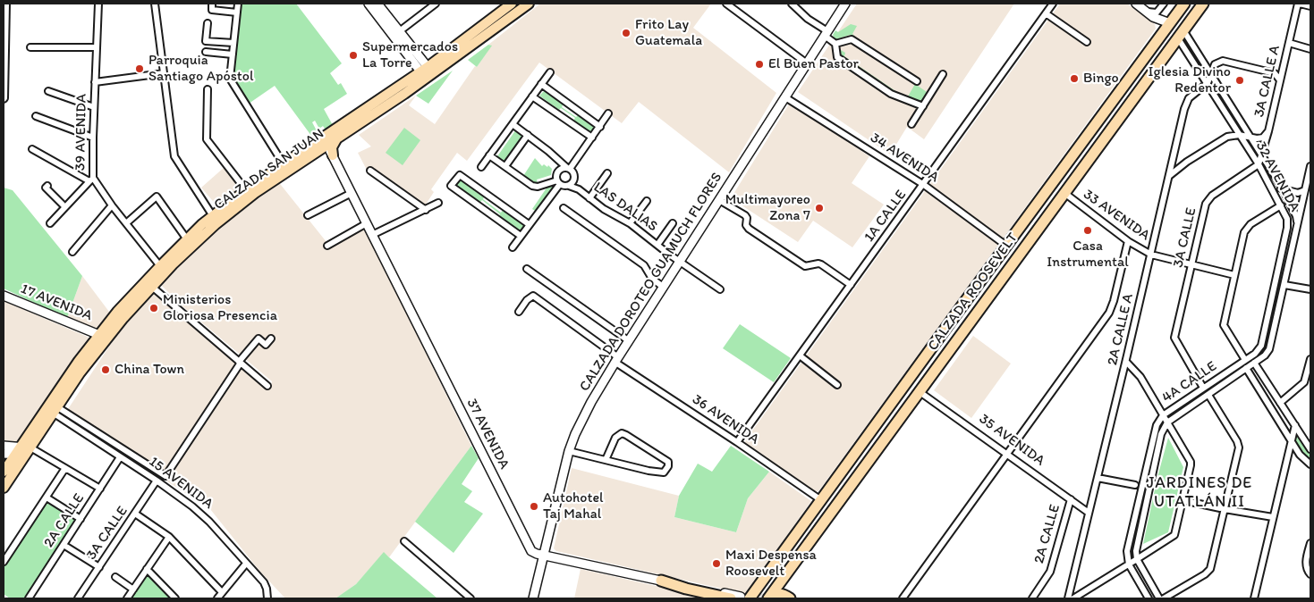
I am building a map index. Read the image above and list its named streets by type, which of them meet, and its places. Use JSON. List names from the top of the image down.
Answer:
{
  "streets": {
    "highway": ["CALZADA ROOSEVELT"],
    "main road": ["CALZADA SAN JUAN"],
    "street": [
      "3A CALLE A",
      "39 AVENIDA",
      "34 AVENIDA",
      "32 AVENIDA",
      "LAS DALIAS",
      "33 AVENIDA",
      "1A CALLE",
      "3A CALLE",
      "CALZADA DOROTEO GUAMUCH FLORES",
      "17 AVENIDA",
      "2A CALLE A",
      "4A CALLE",
      "36 AVENIDA",
      "37 AVENIDA",
      "35 AVENIDA",
      "15 AVENIDA",
      "2A CALLE"
    ]
  },
  "crossings": [
    ["3A CALLE A", "32 AVENIDA"],
    ["3A CALLE A", "3A CALLE"],
    ["39 AVENIDA", "CALZADA SAN JUAN"],
    ["34 AVENIDA", "1A CALLE"],
    ["34 AVENIDA", "CALZADA DOROTEO GUAMUCH FLORES"],
    ["34 AVENIDA", "CALZADA ROOSEVELT"],
    ["CALZADA SAN JUAN", "17 AVENIDA"],
    ["CALZADA SAN JUAN", "37 AVENIDA"],
    ["CALZADA SAN JUAN", "15 AVENIDA"],
    ["32 AVENIDA", "3A CALLE"],
    ["32 AVENIDA", "CALZADA ROOSEVELT"],
    ["32 AVENIDA", "2A CALLE A"],
    ["32 AVENIDA", "4A CALLE"],
    ["LAS DALIAS", "CALZADA DOROTEO GUAMUCH FLORES"],
    ["33 AVENIDA", "3A CALLE"],
    ["33 AVENIDA", "CALZADA ROOSEVELT"],
    ["33 AVENIDA", "2A CALLE A"],
    ["1A CALLE", "36 AVENIDA"],
    ["3A CALLE", "4A CALLE"],
    ["3A CALLE", "15 AVENIDA"],
    ["CALZADA DOROTEO GUAMUCH FLORES", "36 AVENIDA"],
    ["CALZADA DOROTEO GUAMUCH FLORES", "37 AVENIDA"],
    ["CALZADA ROOSEVELT", "36 AVENIDA"],
    ["CALZADA ROOSEVELT", "35 AVENIDA"],
    ["2A CALLE A", "35 AVENIDA"],
    ["35 AVENIDA", "2A CALLE"],
    ["15 AVENIDA", "2A CALLE"]
  ],
  "districts": ["JARDINES DE UTATLÁN II"],
  "places": [
    "Frito Lay Guatemala",
    "Supermercados La Torre",
    "El Buen Pastor",
    "Parroquia Santiago Apóstol",
    "Bingo",
    "Iglesia Divino Redentor",
    "Multimayoreo Zona 7",
    "Casa Instrumental",
    "Ministerios Gloriosa Presencia",
    "China Town",
    "Autohotel Taj Mahal",
    "Maxi Despensa Roosevelt"
  ]
}
